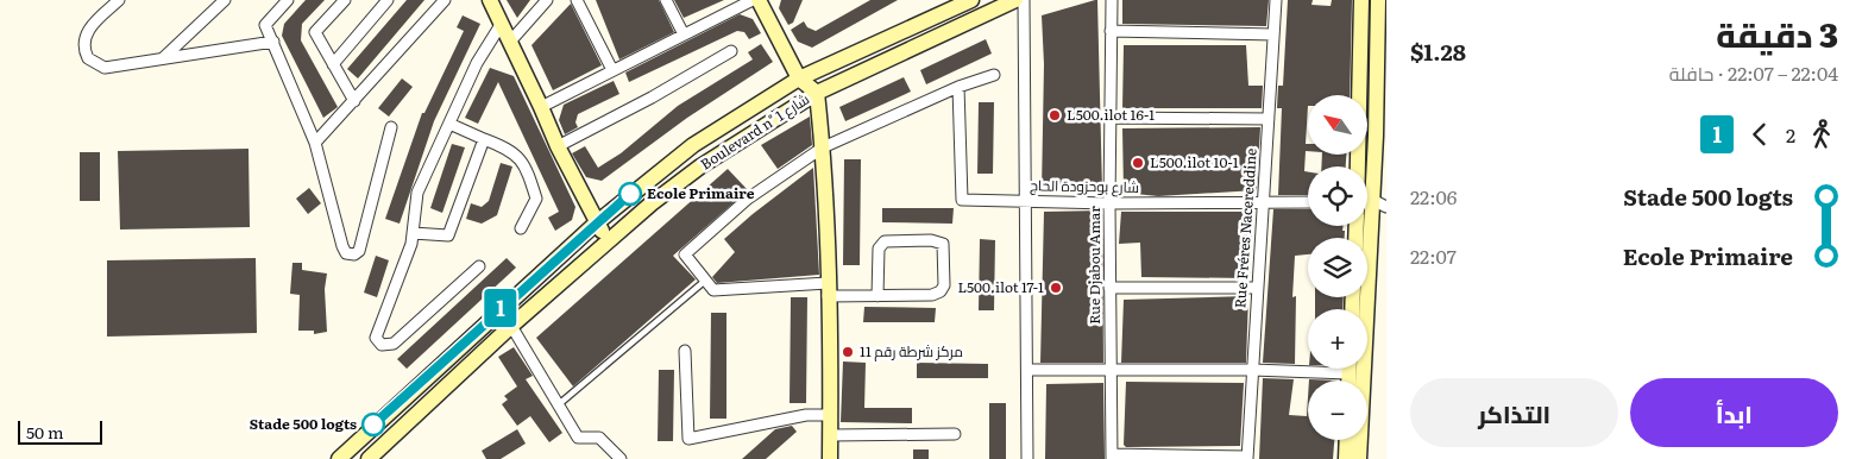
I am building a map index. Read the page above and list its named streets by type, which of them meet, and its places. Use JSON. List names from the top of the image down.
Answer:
{
  "streets": {
    "main road": ["Boulevard n° شارع 1"],
    "street": ["شارع بوحزودة الحاج", "Rue Fréres Nacereddine", "Rue Djabou Amar"]
  },
  "crossings": [
    ["شارع بوحزودة الحاج", "Rue Fréres Nacereddine"],
    ["شارع بوحزودة الحاج", "Rue Djabou Amar"]
  ],
  "places": [
    "L500.ilot 16-1",
    "L500.ilot 10-1",
    "Ecole Primaire",
    "L500.ilot 17-1",
    "مركز شرطة رقم 11",
    "Stade 500 logts"
  ],
  "lines": ["bus line 1"],
  "scale_bar": "50 m",
  "north": "top left",
  "page": {
    "heading": ["3 دقيقة", "22:04 – 22:07 · حافلة", "$1.28"],
    "on_map": "1",
    "map_buttons": ["+", "−"],
    "legs": ["2", "1"],
    "list": [
      {
        "name": "Stade 500 logts",
        "value": "22:06"
      },
      {
        "name": "Ecole Primaire",
        "value": "22:07"
      }
    ],
    "buttons": ["ابدأ", "التذاكر"],
    "scale": "50 m"
  }
}
